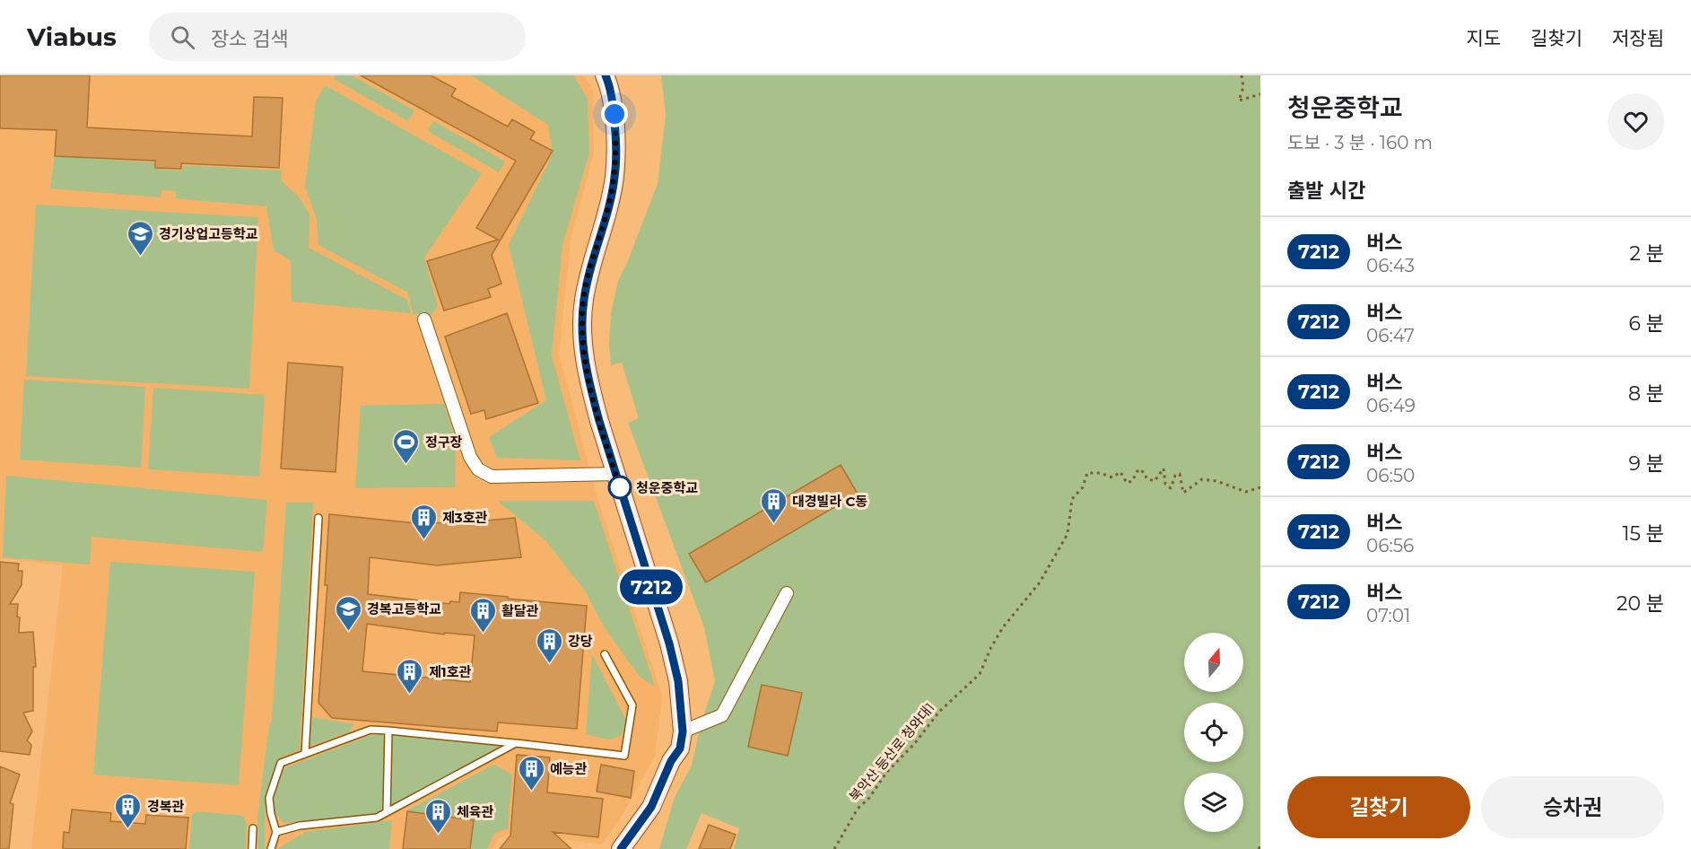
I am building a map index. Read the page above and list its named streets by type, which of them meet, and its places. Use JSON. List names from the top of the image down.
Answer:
{
  "streets": {
    "path": ["북악산 등산로 청와대1"]
  },
  "places": {
    "school or university": ["경기상업고등학교", "경복고등학교"],
    "sports": ["정구장"],
    "other": ["청운중학교"],
    "building": [
      "대경빌라 C동",
      "제3호관",
      "활달관",
      "강당",
      "제1호관",
      "예능관",
      "경복관",
      "체육관"
    ]
  },
  "lines": ["bus line 7212"],
  "north": "top",
  "page": {
    "header": "Viabus",
    "search": "장소 검색",
    "nav": ["지도", "길찾기", "저장됨"],
    "on_map": "7212",
    "heading": [
      ["청운중학교", "도보 · 3 분 · 160 m"],
      "출발 시간"
    ],
    "list": [
      {
        "mark": "7212",
        "name": "버스",
        "note": "06:43",
        "value": "2 분"
      },
      {
        "mark": "7212",
        "name": "버스",
        "note": "06:47",
        "value": "6 분"
      },
      {
        "mark": "7212",
        "name": "버스",
        "note": "06:49",
        "value": "8 분"
      },
      {
        "mark": "7212",
        "name": "버스",
        "note": "06:50",
        "value": "9 분"
      },
      {
        "mark": "7212",
        "name": "버스",
        "note": "06:56",
        "value": "15 분"
      },
      {
        "mark": "7212",
        "name": "버스",
        "note": "07:01",
        "value": "20 분"
      }
    ],
    "buttons": ["길찾기", "승차권"]
  }
}
